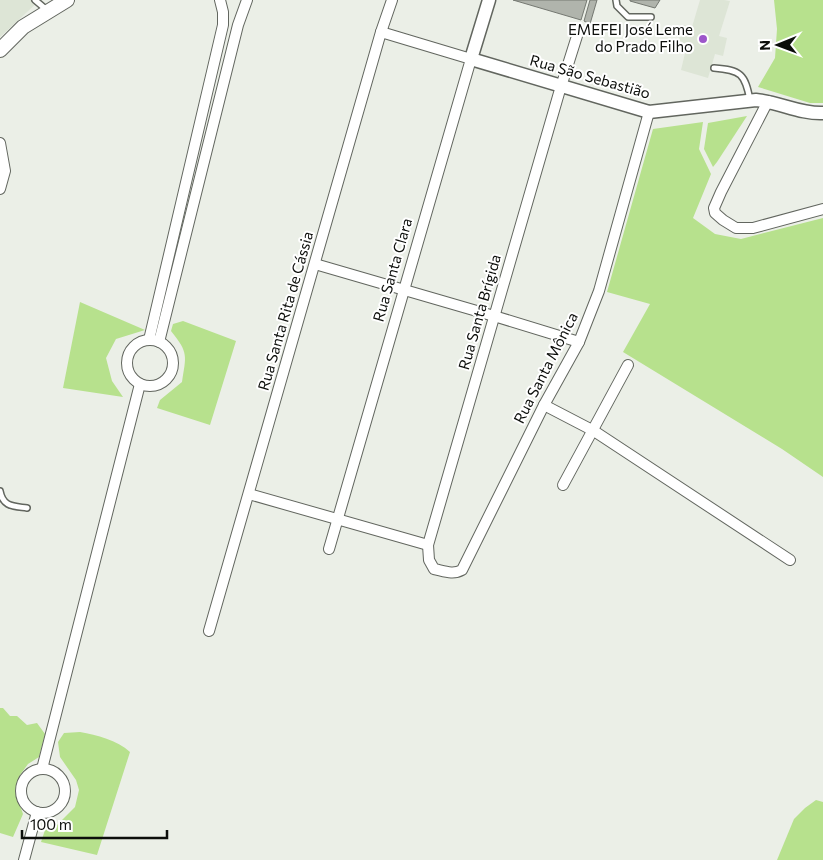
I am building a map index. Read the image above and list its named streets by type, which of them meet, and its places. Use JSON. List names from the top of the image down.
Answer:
{
  "streets": {
    "street": [
      "Rua São Sebastião",
      "Rua Santa Clara",
      "Rua Santa Rita de Cássia",
      "Rua Santa Brígida",
      "Rua Santa Mônica"
    ]
  },
  "crossings": [
    ["Rua São Sebastião", "Rua Santa Clara"],
    ["Rua São Sebastião", "Rua Santa Rita de Cássia"],
    ["Rua São Sebastião", "Rua Santa Brígida"],
    ["Rua São Sebastião", "Rua Santa Mônica"],
    ["Rua Santa Brígida", "Rua Santa Mônica"]
  ],
  "places": ["EMEFEI José Leme do Prado Filho"],
  "scale_bar": "100 m",
  "north": "left"
}
